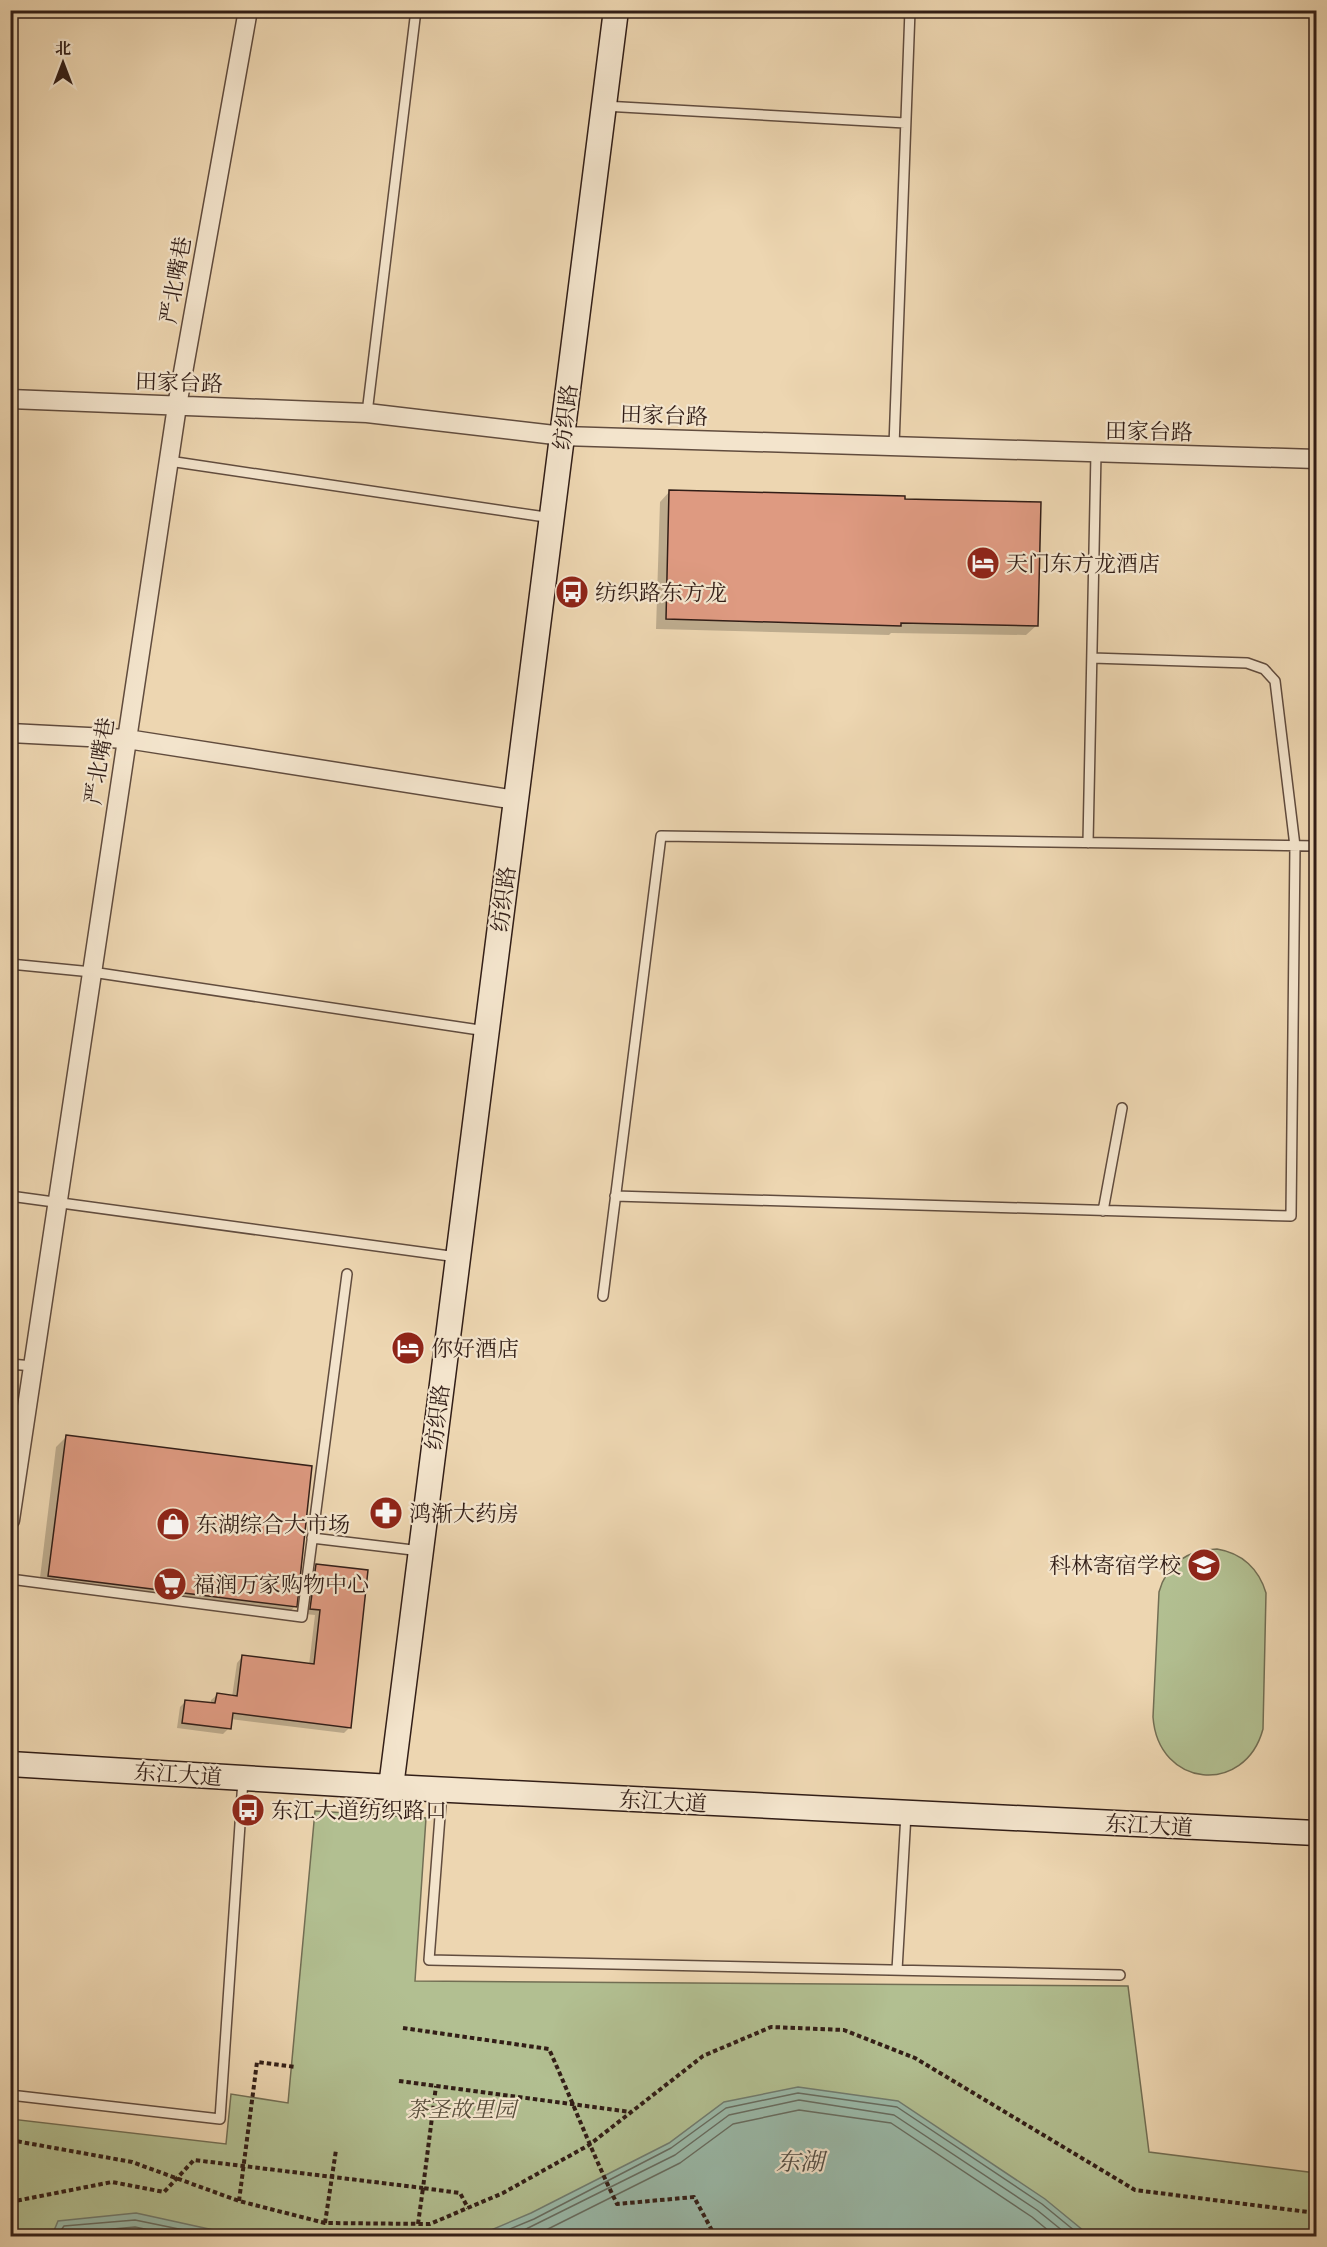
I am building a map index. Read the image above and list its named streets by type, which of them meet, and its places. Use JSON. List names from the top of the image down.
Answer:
{
  "streets": {
    "street": [
      "严北嘴巷",
      "田家台路",
      "纺织路",
      "东江大道"
    ]
  },
  "crossings": [
    ["严北嘴巷", "田家台路"],
    ["田家台路", "纺织路"],
    ["纺织路", "东江大道"]
  ],
  "water": ["东湖"],
  "parks": ["茶圣故里园"],
  "places": {
    "hotel": ["天门东方龙酒店", "你好酒店"],
    "bus stop": ["纺织路东方龙", "东江大道纺织路口"],
    "pharmacy": ["鸿渐大药房"],
    "shop": ["东湖综合大市场"],
    "school or university": ["科林寄宿学校"],
    "supermarket": ["福润万家购物中心"]
  },
  "north": "top"
}
